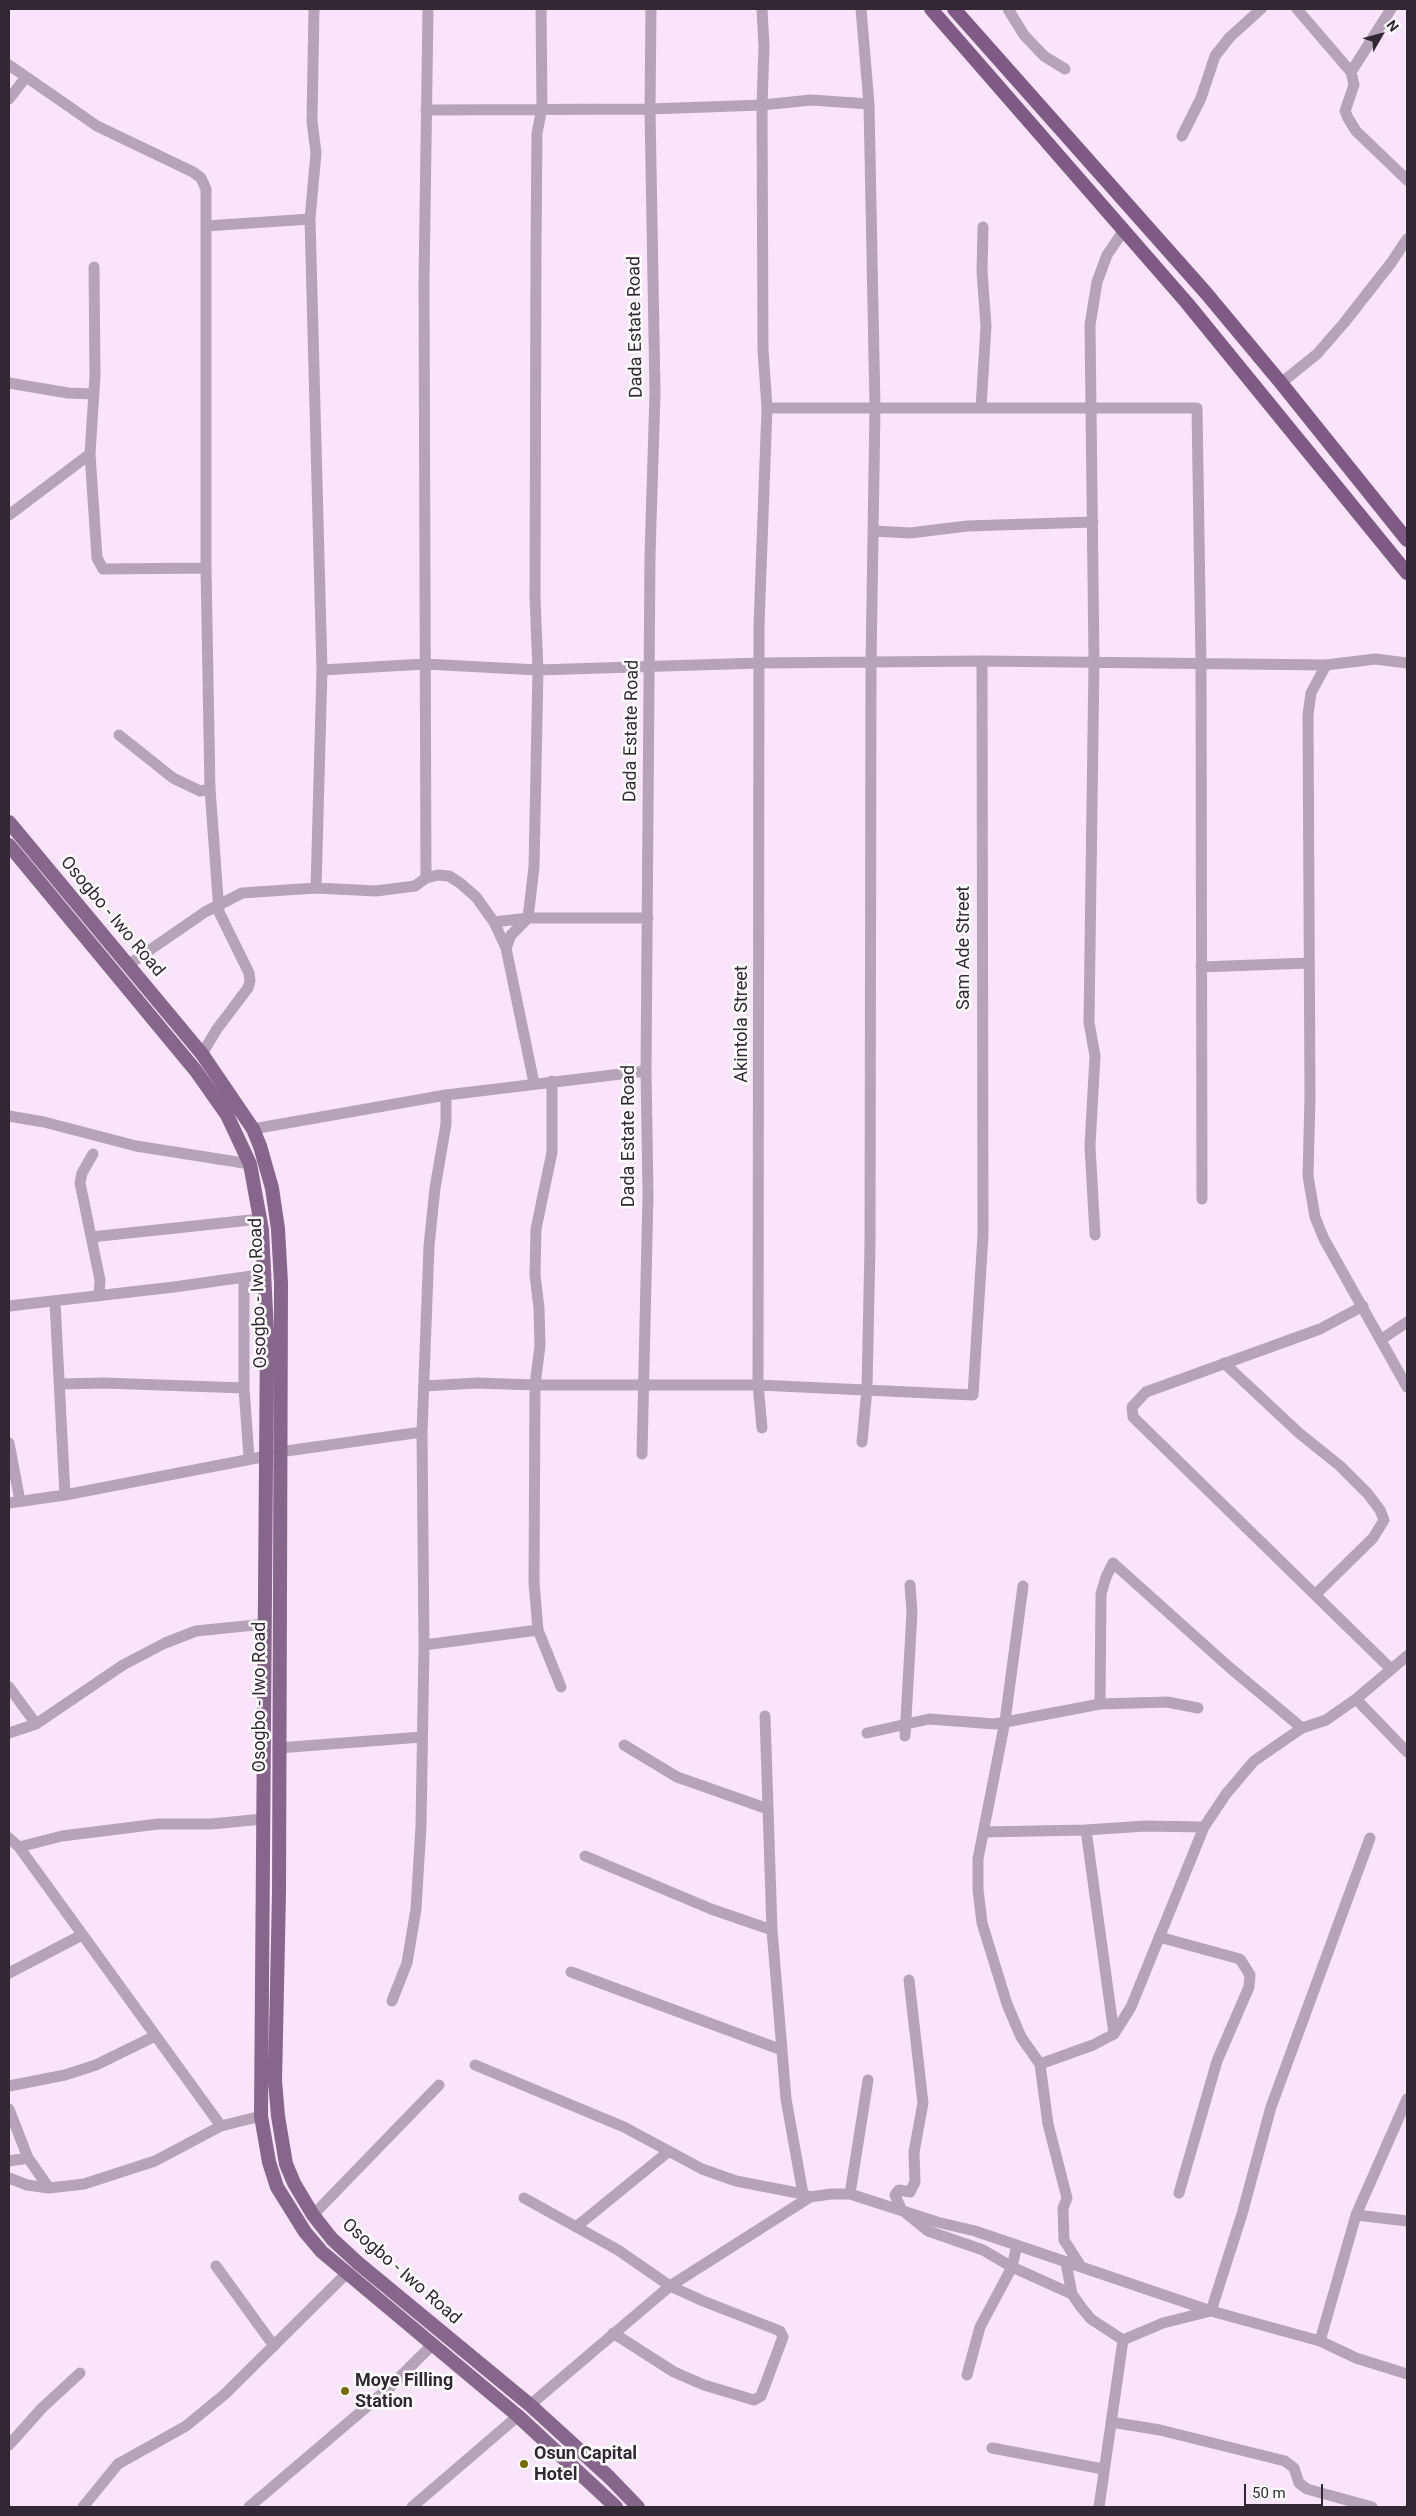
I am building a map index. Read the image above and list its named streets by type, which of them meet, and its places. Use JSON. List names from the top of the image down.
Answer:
{
  "streets": {
    "main road": ["Osogbo - Iwo Road"],
    "street": ["Dada Estate Road", "Sam Ade Street", "Akintola Street"]
  },
  "places": ["Moye Filling Station", "Osun Capital Hotel"],
  "scale_bar": "50 m",
  "north": "top right"
}
